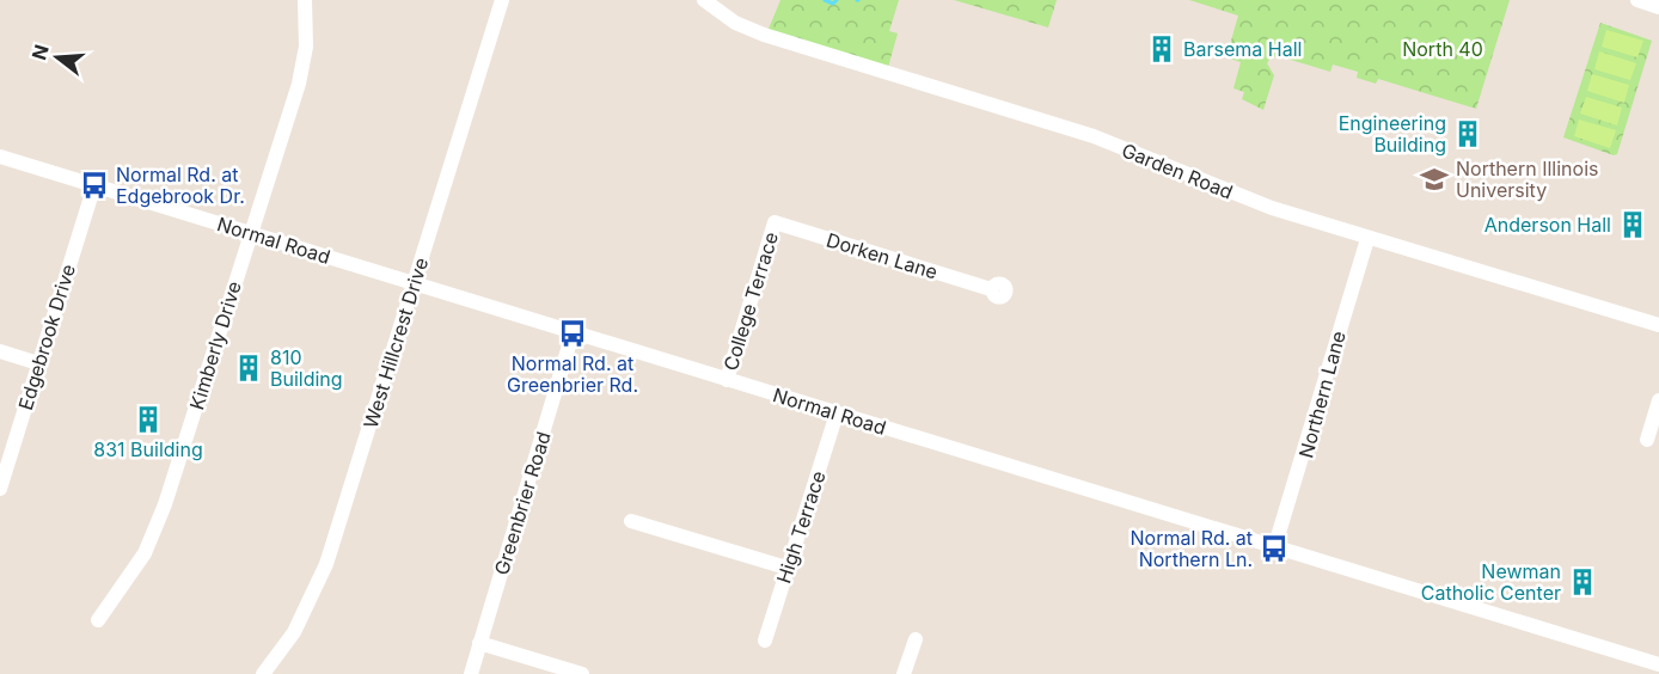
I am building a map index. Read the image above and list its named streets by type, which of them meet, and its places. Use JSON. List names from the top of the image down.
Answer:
{
  "streets": {
    "street": [
      "Garden Road",
      "Normal Road",
      "Dorken Lane",
      "College Terrace",
      "Edgebrook Drive",
      "West Hillcrest Drive",
      "Kimberly Drive",
      "Northern Lane",
      "Greenbrier Road",
      "High Terrace"
    ]
  },
  "crossings": [
    ["Garden Road", "Northern Lane"],
    ["Normal Road", "College Terrace"],
    ["Normal Road", "Edgebrook Drive"],
    ["Normal Road", "West Hillcrest Drive"],
    ["Normal Road", "Kimberly Drive"],
    ["Normal Road", "Northern Lane"],
    ["Normal Road", "Greenbrier Road"],
    ["Normal Road", "High Terrace"],
    ["Dorken Lane", "College Terrace"]
  ],
  "parks": ["North 40"],
  "places": {
    "building": [
      "Barsema Hall",
      "Engineering Building",
      "Anderson Hall",
      "810 Building",
      "831 Building",
      "Newman Catholic Center"
    ],
    "school or university": ["Northern Illinois University"],
    "bus stop": ["Normal Rd. at Edgebrook Dr.", "Normal Rd. at Greenbrier Rd.", "Normal Rd. at Northern Ln."]
  },
  "north": "left"
}
